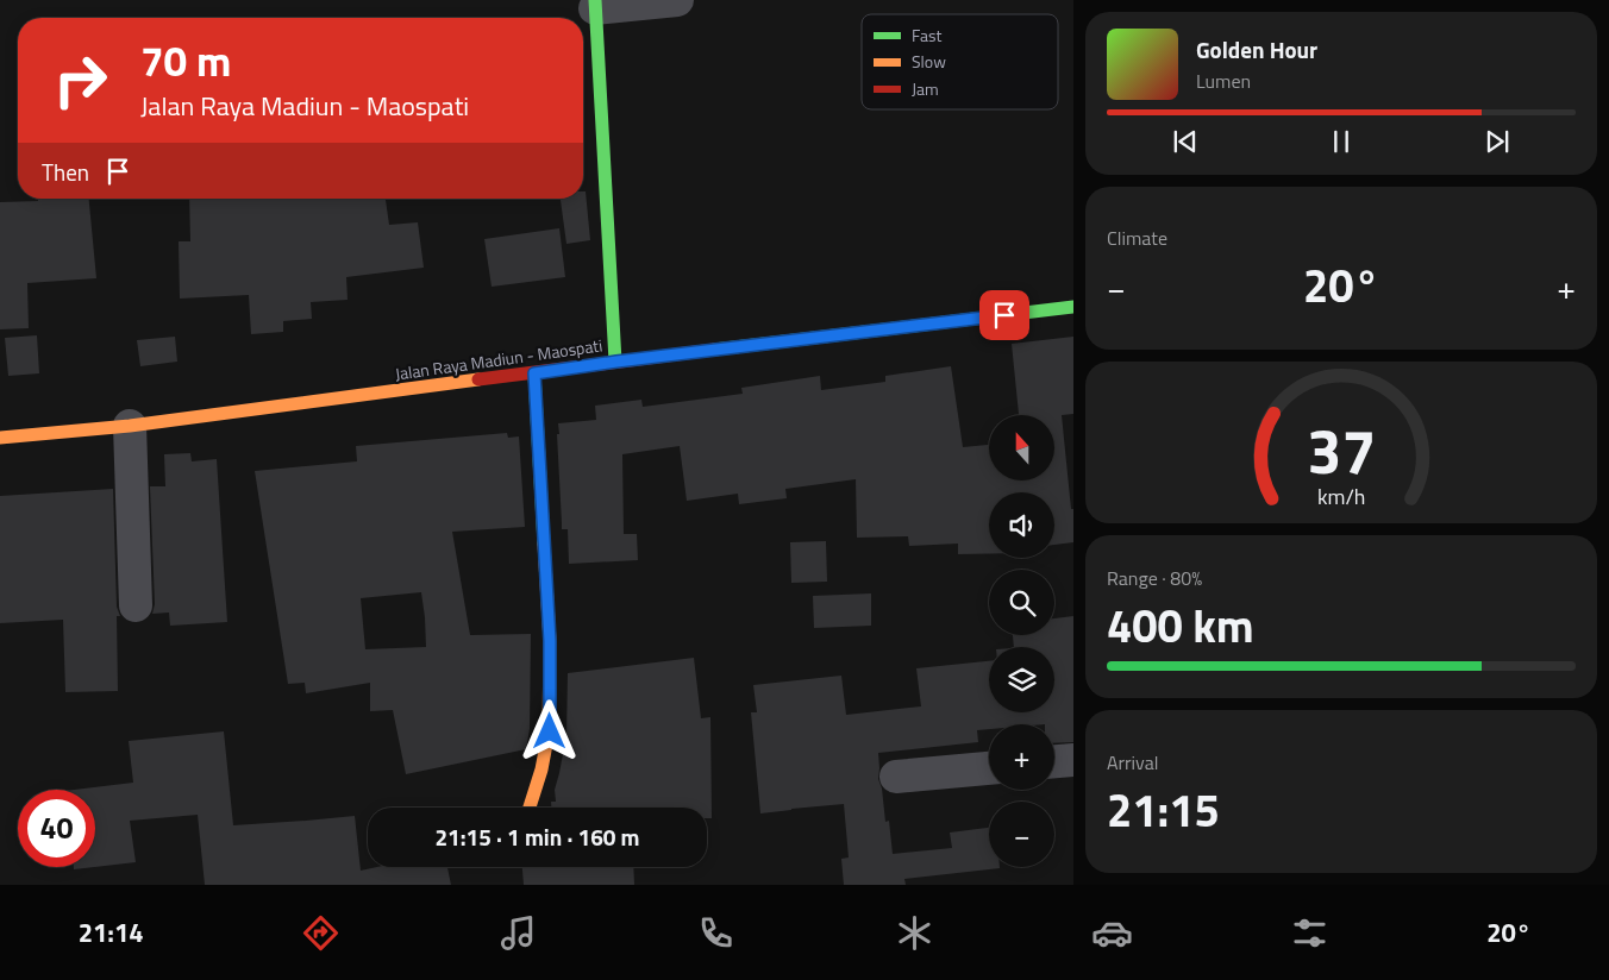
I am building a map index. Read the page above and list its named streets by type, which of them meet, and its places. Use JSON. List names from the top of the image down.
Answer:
{
  "streets": {
    "main road": ["Jalan Raya Madiun - Maospati"]
  },
  "legend": ["Fast", "Slow", "Jam"],
  "north": "top",
  "page": {
    "turn": ["70 m", "Jalan Raya Madiun - Maospati"],
    "song": ["Golden Hour", "Lumen"],
    "then": "Then",
    "tile": [
      "Climate",
      ["Range · 80%", "400 km"],
      ["Arrival", "21:15"]
    ],
    "heat": ["−", "20°", "+"],
    "map_buttons": ["+", "−"],
    "limit": "40",
    "trip": "21:15 · 1 min · 160 m",
    "tabs": ["21:14", "20°"],
    "gauge": ["37", "km/h"]
  }
}
